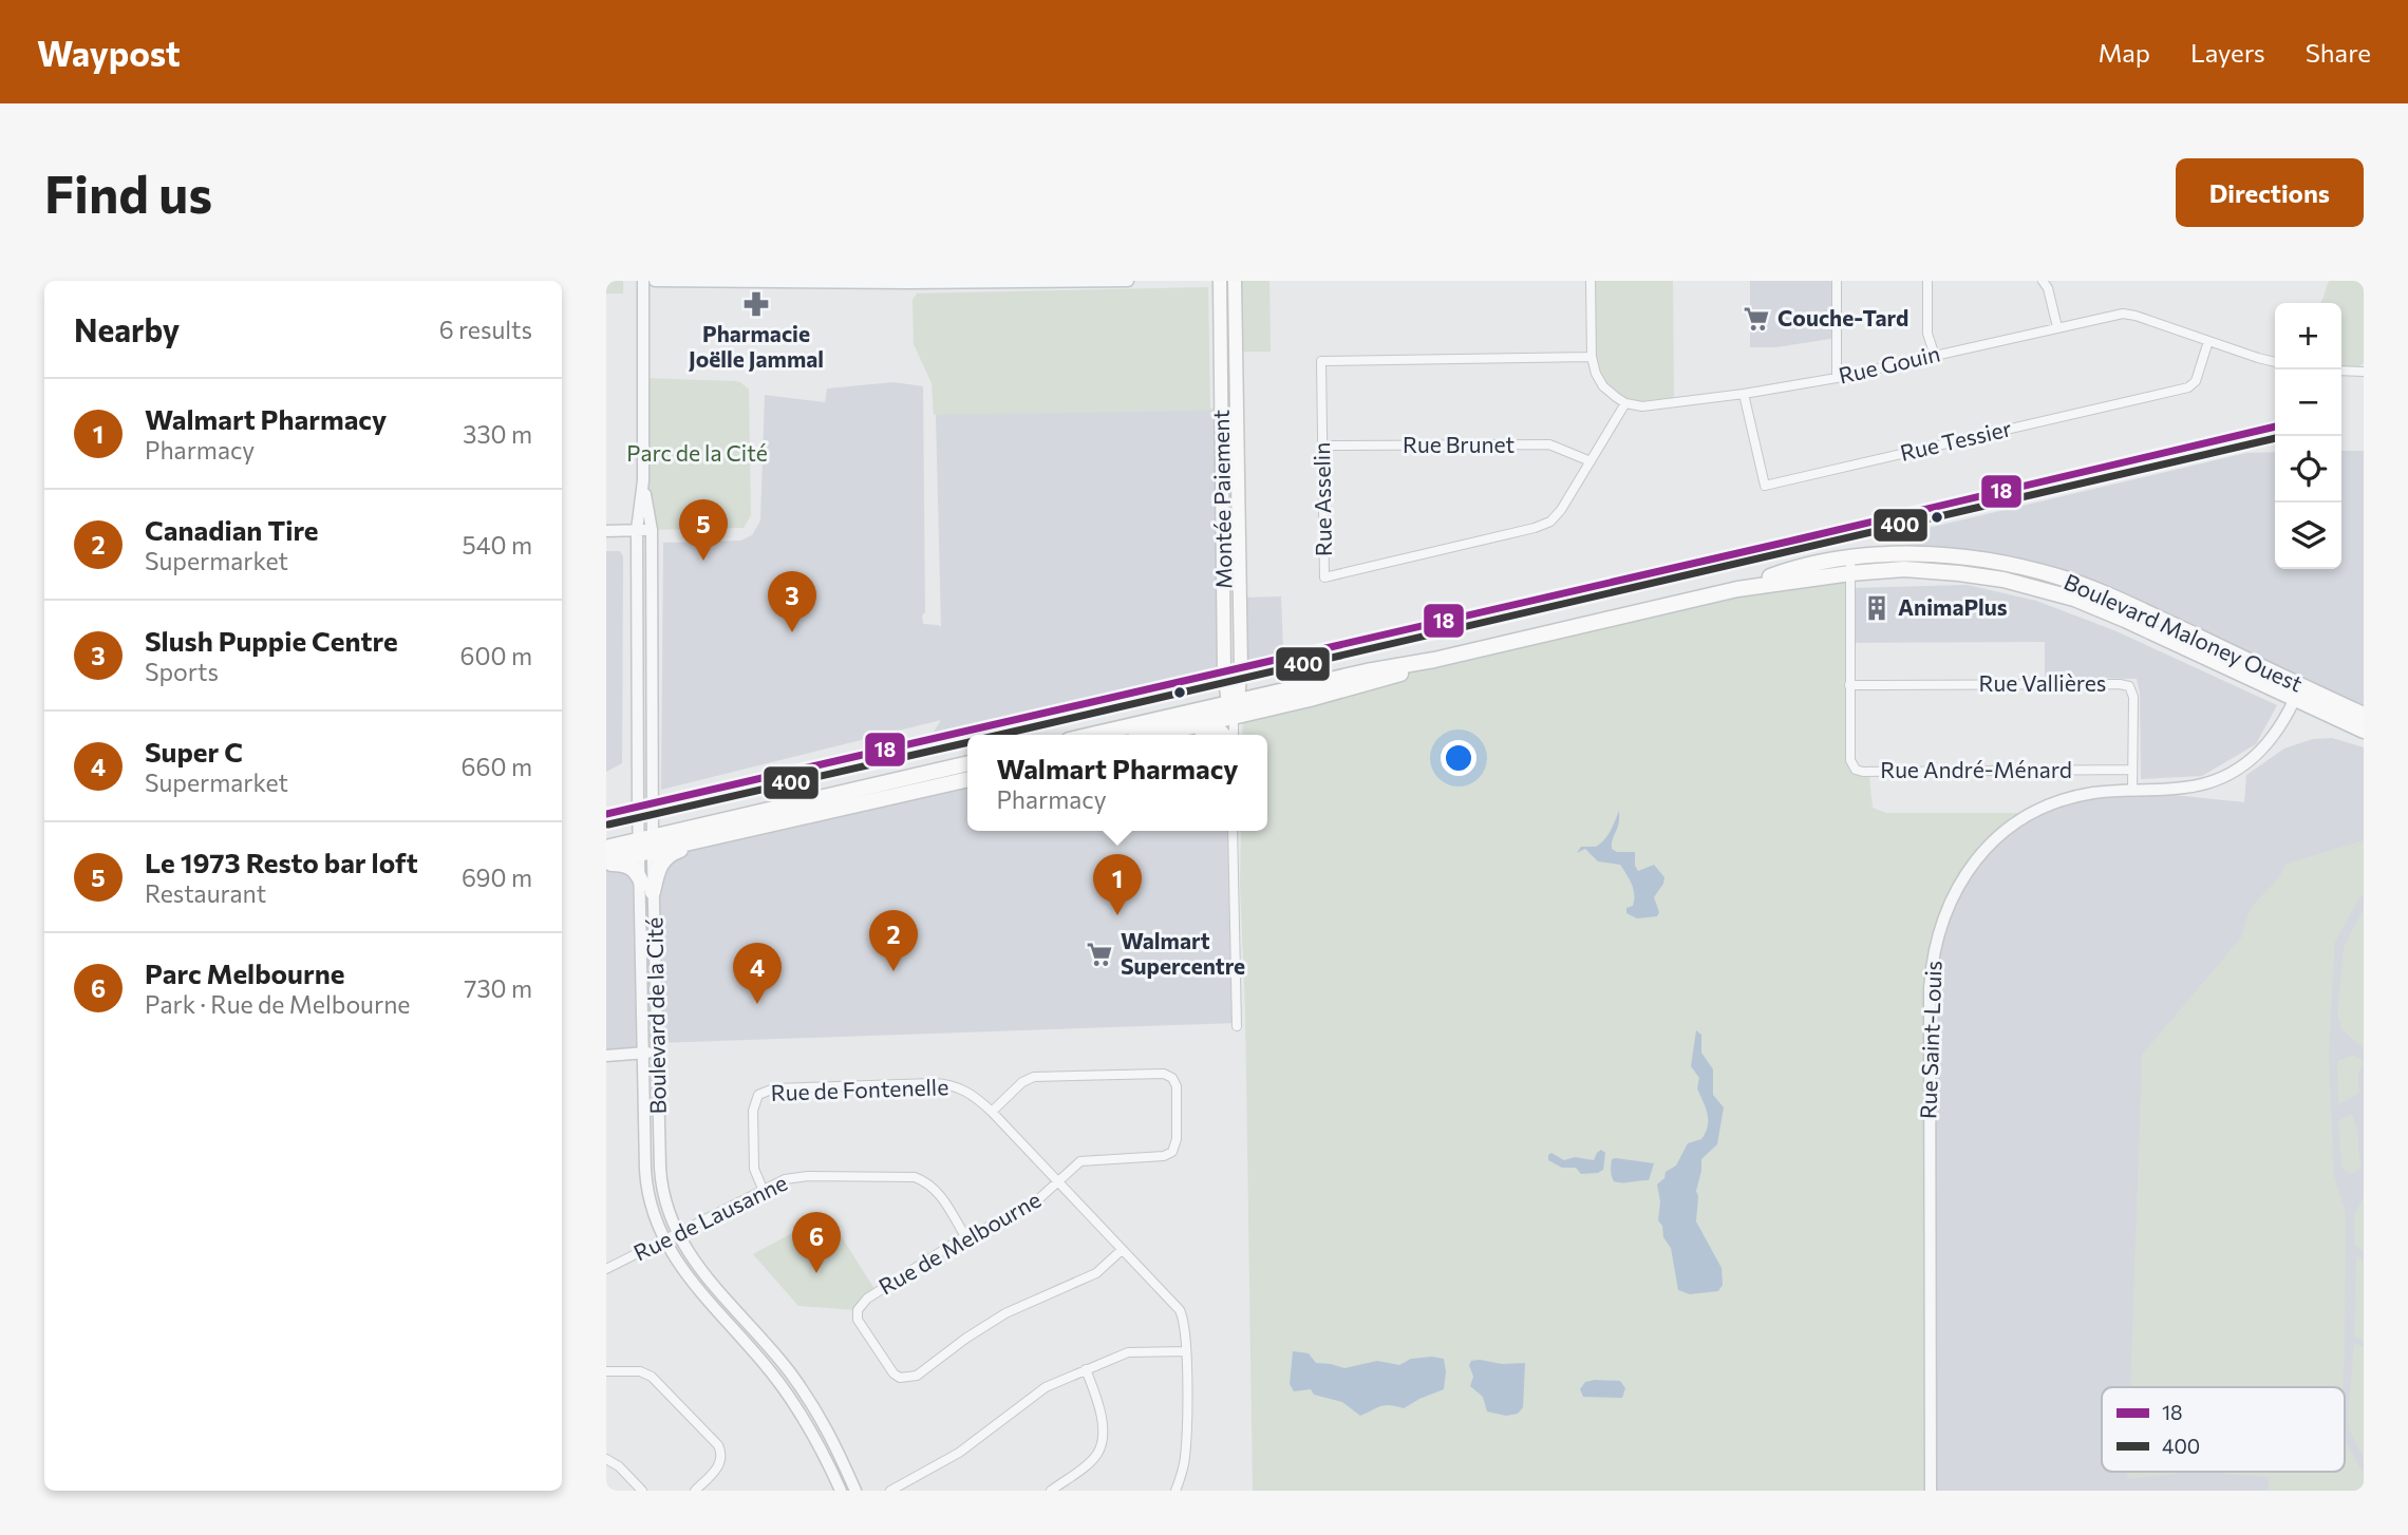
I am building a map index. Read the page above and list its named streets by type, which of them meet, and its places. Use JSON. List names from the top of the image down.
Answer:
{
  "streets": {
    "main road": ["Montée Paiement", "Boulevard Maloney Ouest"],
    "street": [
      "Rue Gouin",
      "Rue Tessier",
      "Rue Brunet",
      "Rue Asselin",
      "Rue Vallières",
      "Rue André-Ménard",
      "Boulevard de la Cité",
      "Rue Saint-Louis",
      "Rue de Fontenelle",
      "Rue de Lausanne",
      "Rue de Melbourne"
    ]
  },
  "crossings": [
    ["Rue Gouin", "Rue Tessier"],
    ["Rue Gouin", "Rue Asselin"],
    ["Rue Brunet", "Rue Asselin"],
    ["Montée Paiement", "Boulevard Maloney Ouest"],
    ["Boulevard Maloney Ouest", "Rue André-Ménard"],
    ["Boulevard Maloney Ouest", "Rue Saint-Louis"],
    ["Rue Vallières", "Rue André-Ménard"],
    ["Rue Vallières", "Rue Saint-Louis"],
    ["Boulevard de la Cité", "Rue de Lausanne"],
    ["Rue de Fontenelle", "Rue de Lausanne"],
    ["Rue de Fontenelle", "Rue de Melbourne"],
    ["Rue de Lausanne", "Rue de Melbourne"]
  ],
  "parks": ["Parc de la Cité"],
  "places": {
    "pharmacy": ["Pharmacie Joëlle Jammal"],
    "supermarket": ["Couche-Tard", "Walmart Supercentre"],
    "building": ["AnimaPlus"]
  },
  "lines": ["transit line 18", "transit line 400"],
  "legend": ["18", "400"],
  "page": {
    "header": "Waypost",
    "nav": ["Map", "Layers", "Share"],
    "buttons": "Directions",
    "title": "Find us",
    "heading": ["Nearby", "6 results"],
    "map_buttons": ["+", "−"],
    "list": [
      {
        "mark": "1",
        "name": "Walmart Pharmacy",
        "note": "Pharmacy",
        "value": "330 m"
      },
      {
        "mark": "2",
        "name": "Canadian Tire",
        "note": "Supermarket",
        "value": "540 m"
      },
      {
        "mark": "3",
        "name": "Slush Puppie Centre",
        "note": "Sports",
        "value": "600 m"
      },
      {
        "mark": "4",
        "name": "Super C",
        "note": "Supermarket",
        "value": "660 m"
      },
      {
        "mark": "5",
        "name": "Le 1973 Resto bar loft",
        "note": "Restaurant",
        "value": "690 m"
      },
      {
        "mark": "6",
        "name": "Parc Melbourne",
        "note": "Park · Rue de Melbourne",
        "value": "730 m"
      }
    ],
    "pins": [
      "5",
      "3",
      "1",
      "2",
      "4",
      "6"
    ],
    "popup": ["Walmart Pharmacy", "Pharmacy"]
  }
}
